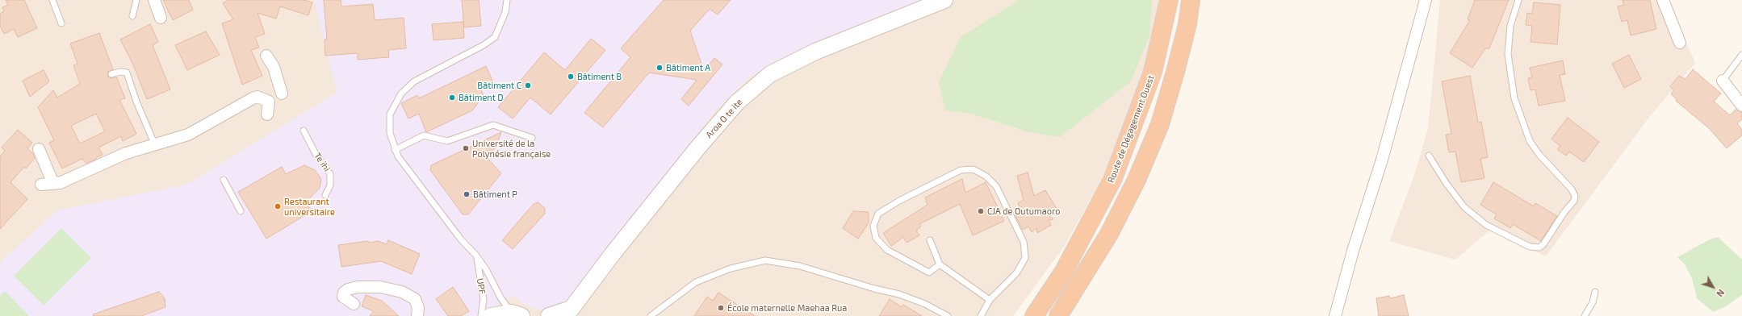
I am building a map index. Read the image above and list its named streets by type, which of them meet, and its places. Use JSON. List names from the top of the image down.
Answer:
{
  "streets": {
    "highway": ["Route de Dégagement Ouest"],
    "main road": ["Aroa O te ite"],
    "lane": ["Te ihi", "UPF"]
  },
  "places": [
    "Bâtiment A",
    "Bâtiment B",
    "Bâtiment C",
    "Bâtiment D",
    "Université de la Polynésie française",
    "Bâtiment P",
    "Restaurant universitaire",
    "CJA de Outumaoro",
    "École maternelle Maehaa Rua"
  ],
  "north": "bottom right"
}
